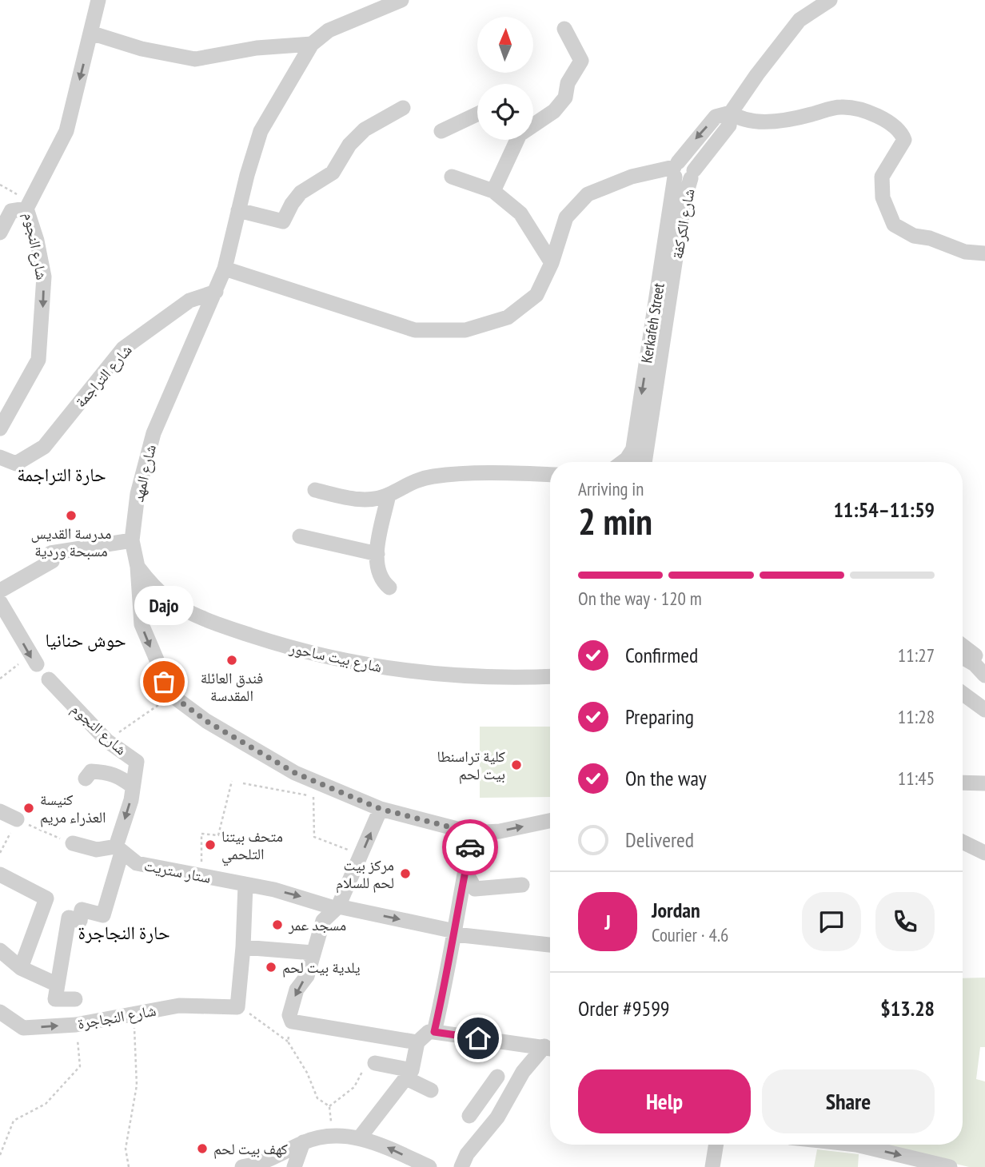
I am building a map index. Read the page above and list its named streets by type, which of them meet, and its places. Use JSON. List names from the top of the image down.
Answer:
{
  "streets": {
    "street": [
      "شارع الكركفة",
      "شارع النجوم",
      "Kerkafeh Street",
      "شارع التراجمة",
      "شارع المهد",
      "شارع بيت ساحور",
      "ستار ستريت",
      "شارع النجاجرة"
    ]
  },
  "crossings": [
    ["شارع النجوم", "ستار ستريت"],
    ["شارع التراجمة", "شارع المهد"],
    ["شارع المهد", "شارع بيت ساحور"]
  ],
  "one_way": ["شارع النجوم", "Kerkafeh Street"],
  "districts": ["حارة التراجمة", "حوش حنانيا", "حارة النجاجرة"],
  "places": [
    "مدرسة القديس مسبحة وردية",
    "فندق العائلة المقدسة",
    "Dajo",
    "كلية تراسنطا بيت لحم",
    "كنيسة العذراء مريم",
    "متحف بيتنا التلحمي",
    "مركز بيت لحم للسلام",
    "مسجد عمر",
    "يلدية بيت لحم",
    "كهف بيت لحم"
  ],
  "north": "top",
  "page": {
    "heading": ["2 min", "Arriving in", "11:54–11:59"],
    "panel": [
      "Jordan",
      "Courier · 4.6",
      "Order #9599",
      "$13.28"
    ],
    "bar": "On the way · 120 m",
    "bubble": "Dajo",
    "list": [
      ["Confirmed", "11:27"],
      ["Preparing", "11:28"],
      ["On the way", "11:45"],
      "Delivered"
    ],
    "round": "J",
    "buttons": ["Help", "Share"]
  }
}
